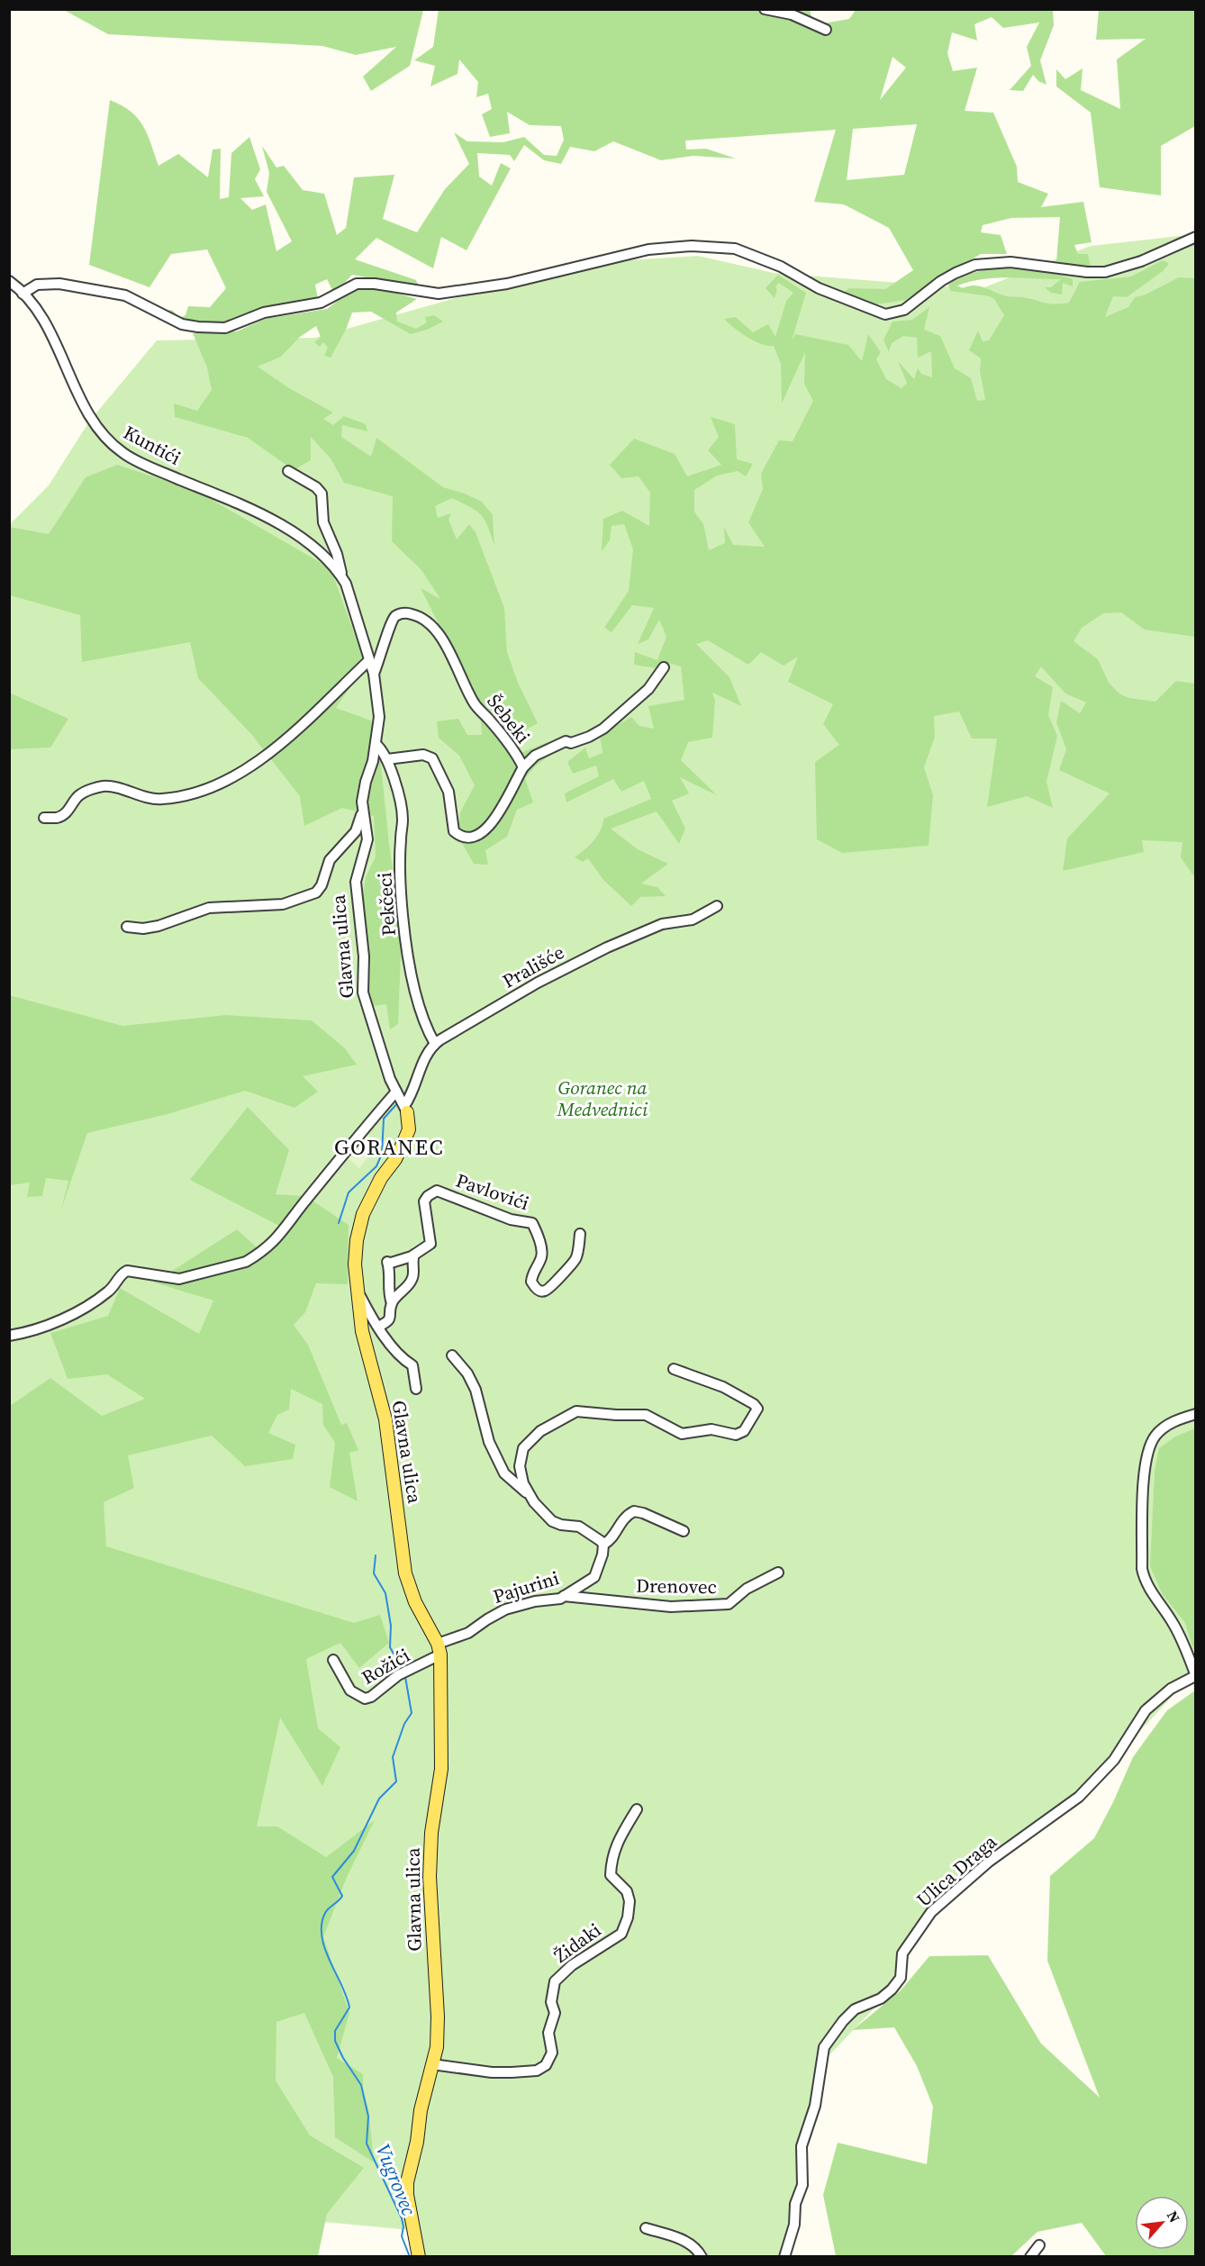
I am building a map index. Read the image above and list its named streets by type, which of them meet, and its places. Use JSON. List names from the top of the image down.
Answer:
{
  "streets": {
    "main road": ["Glavna ulica"],
    "street": [
      "Kuntići",
      "Šebeki",
      "Pekčeci",
      "Prališće",
      "Pavlovići",
      "Drenovec",
      "Pajurini",
      "Rožići",
      "Ulica Draga",
      "Židaki"
    ]
  },
  "crossings": [
    ["Kuntići", "Šebeki"],
    ["Kuntići", "Glavna ulica"],
    ["Šebeki", "Glavna ulica"],
    ["Pekčeci", "Glavna ulica"],
    ["Pekčeci", "Prališće"],
    ["Glavna ulica", "Prališće"],
    ["Glavna ulica", "Pajurini"],
    ["Glavna ulica", "Rožići"],
    ["Glavna ulica", "Židaki"],
    ["Drenovec", "Pajurini"],
    ["Pajurini", "Rožići"]
  ],
  "districts": ["GORANEC"],
  "water": ["Vugrovec"],
  "parks": ["Goranec na Medvednici"],
  "north": "top right"
}
